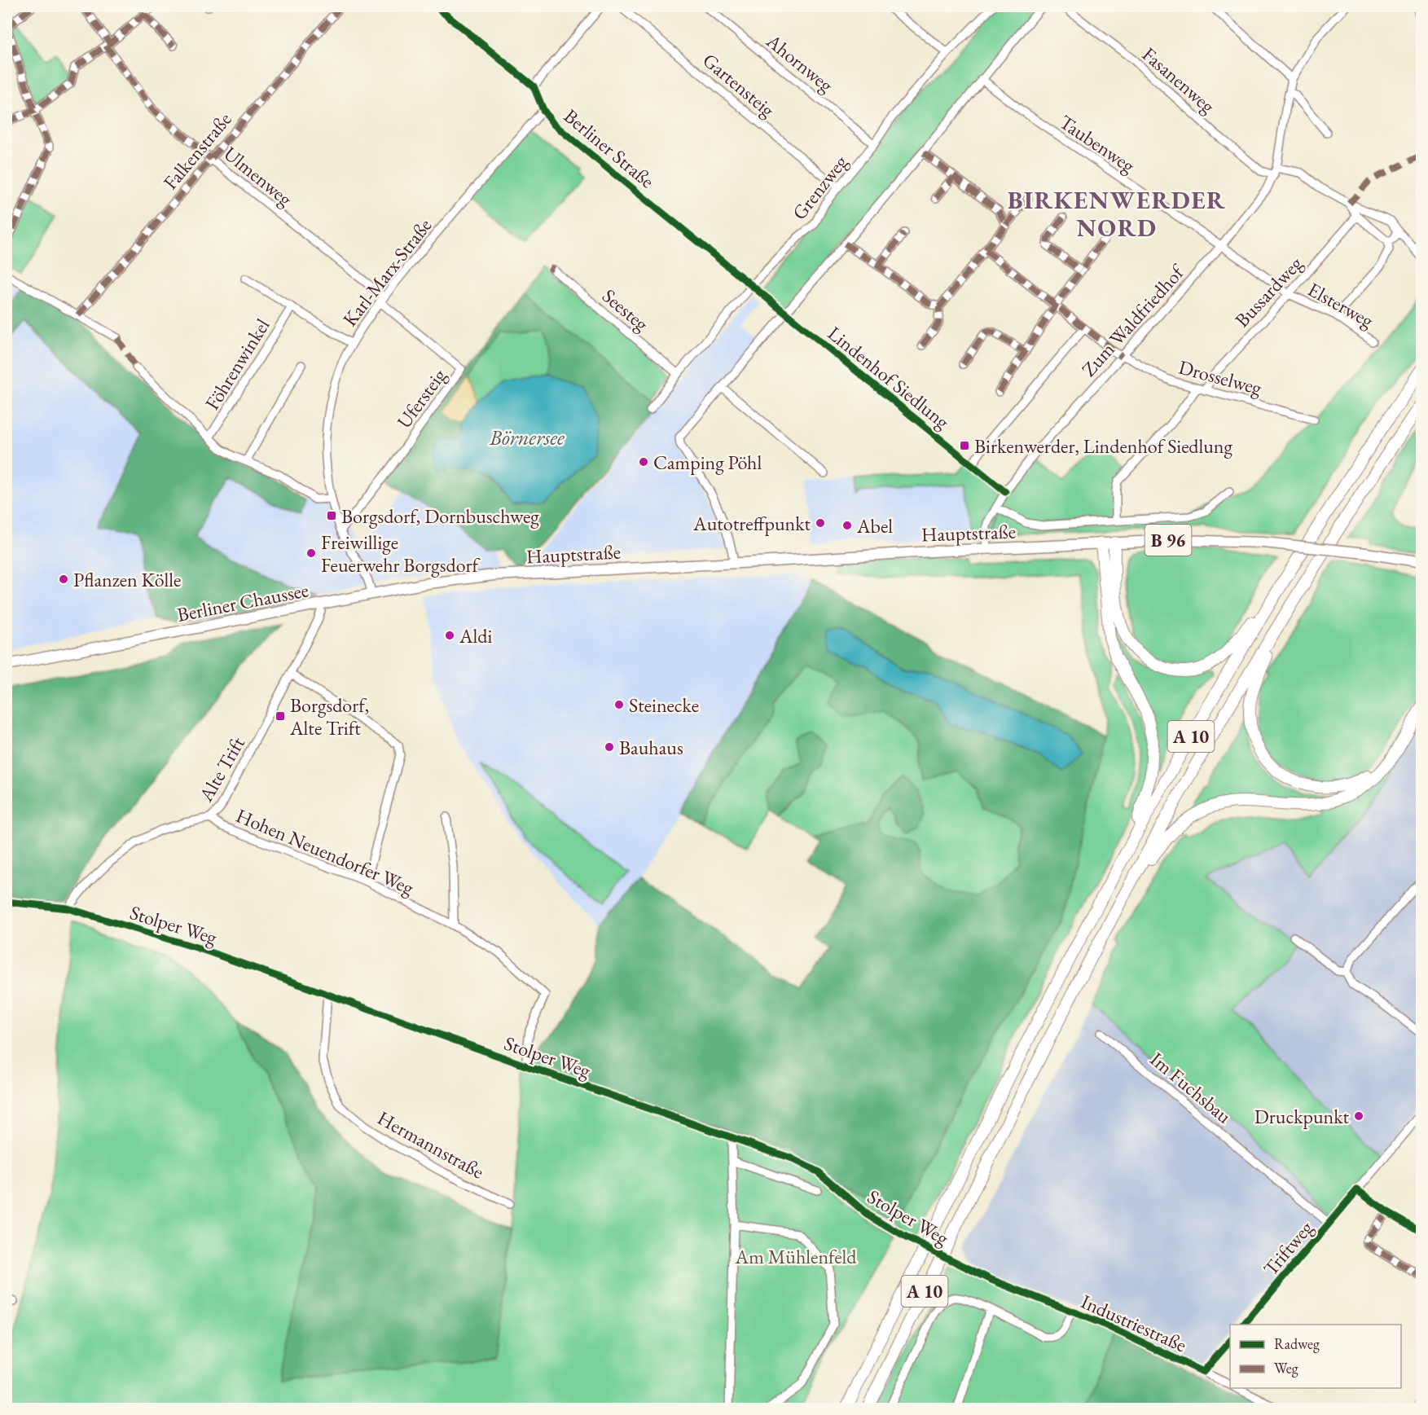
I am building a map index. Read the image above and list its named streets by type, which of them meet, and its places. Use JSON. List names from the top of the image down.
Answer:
{
  "streets": {
    "highway": ["A 10"],
    "main road": ["Hauptstraße", "B 96", "Berliner Chaussee"],
    "street": [
      "Ahornweg",
      "Fasanenweg",
      "Gartensteig",
      "Taubenweg",
      "Berliner Straße",
      "Falkenstraße",
      "Ulmenweg",
      "Grenzweg",
      "Karl-Marx-Straße",
      "Bussardweg",
      "Elsterweg",
      "Seesteg",
      "Zum Waldfriedhof",
      "Föhrenwinkel",
      "Lindenhof Siedlung",
      "Drosselweg",
      "Ufersteig",
      "Alte Trift",
      "Hohen Neuendorfer Weg",
      "Stolper Weg",
      "Im Fuchsbau",
      "Hermannstraße",
      "Triftweg",
      "Industriestraße"
    ]
  },
  "crossings": [
    ["Ahornweg", "Grenzweg"],
    ["Fasanenweg", "Bussardweg"],
    ["Fasanenweg", "Zum Waldfriedhof"],
    ["Gartensteig", "Grenzweg"],
    ["Taubenweg", "Elsterweg"],
    ["Taubenweg", "Zum Waldfriedhof"],
    ["Berliner Straße", "Grenzweg"],
    ["Berliner Straße", "Karl-Marx-Straße"],
    ["Berliner Straße", "Lindenhof Siedlung"],
    ["Falkenstraße", "Ulmenweg"],
    ["Ulmenweg", "Karl-Marx-Straße"],
    ["Ulmenweg", "Ufersteig"],
    ["Grenzweg", "Seesteg"],
    ["Grenzweg", "Lindenhof Siedlung"],
    ["Karl-Marx-Straße", "Föhrenwinkel"],
    ["Karl-Marx-Straße", "Ufersteig"],
    ["Karl-Marx-Straße", "Berliner Chaussee"],
    ["Bussardweg", "Elsterweg"],
    ["Bussardweg", "Drosselweg"],
    ["Bussardweg", "Hauptstraße"],
    ["Elsterweg", "Zum Waldfriedhof"],
    ["Zum Waldfriedhof", "Lindenhof Siedlung"],
    ["Zum Waldfriedhof", "Drosselweg"],
    ["Zum Waldfriedhof", "Hauptstraße"],
    ["Hauptstraße", "Berliner Chaussee"],
    ["Berliner Chaussee", "Alte Trift"],
    ["Alte Trift", "Hohen Neuendorfer Weg"],
    ["Alte Trift", "Stolper Weg"],
    ["Hohen Neuendorfer Weg", "Stolper Weg"],
    ["Stolper Weg", "Hermannstraße"],
    ["Stolper Weg", "Industriestraße"],
    ["Im Fuchsbau", "Triftweg"]
  ],
  "districts": ["BIRKENWERDER NORD"],
  "water": ["Börnersee"],
  "parks": ["Am Mühlenfeld"],
  "places": {
    "transit": ["Birkenwerder, Lindenhof Siedlung", "Borgsdorf, Dornbuschweg", "Borgsdorf, Alte Trift"],
    "other": [
      "Camping Pöhl",
      "Autotreffpunkt",
      "Abel",
      "Freiwillige Feuerwehr Borgsdorf",
      "Pflanzen Kölle",
      "Aldi",
      "Steinecke",
      "Bauhaus",
      "Druckpunkt"
    ]
  },
  "legend": ["Radweg", "Weg"]
}
